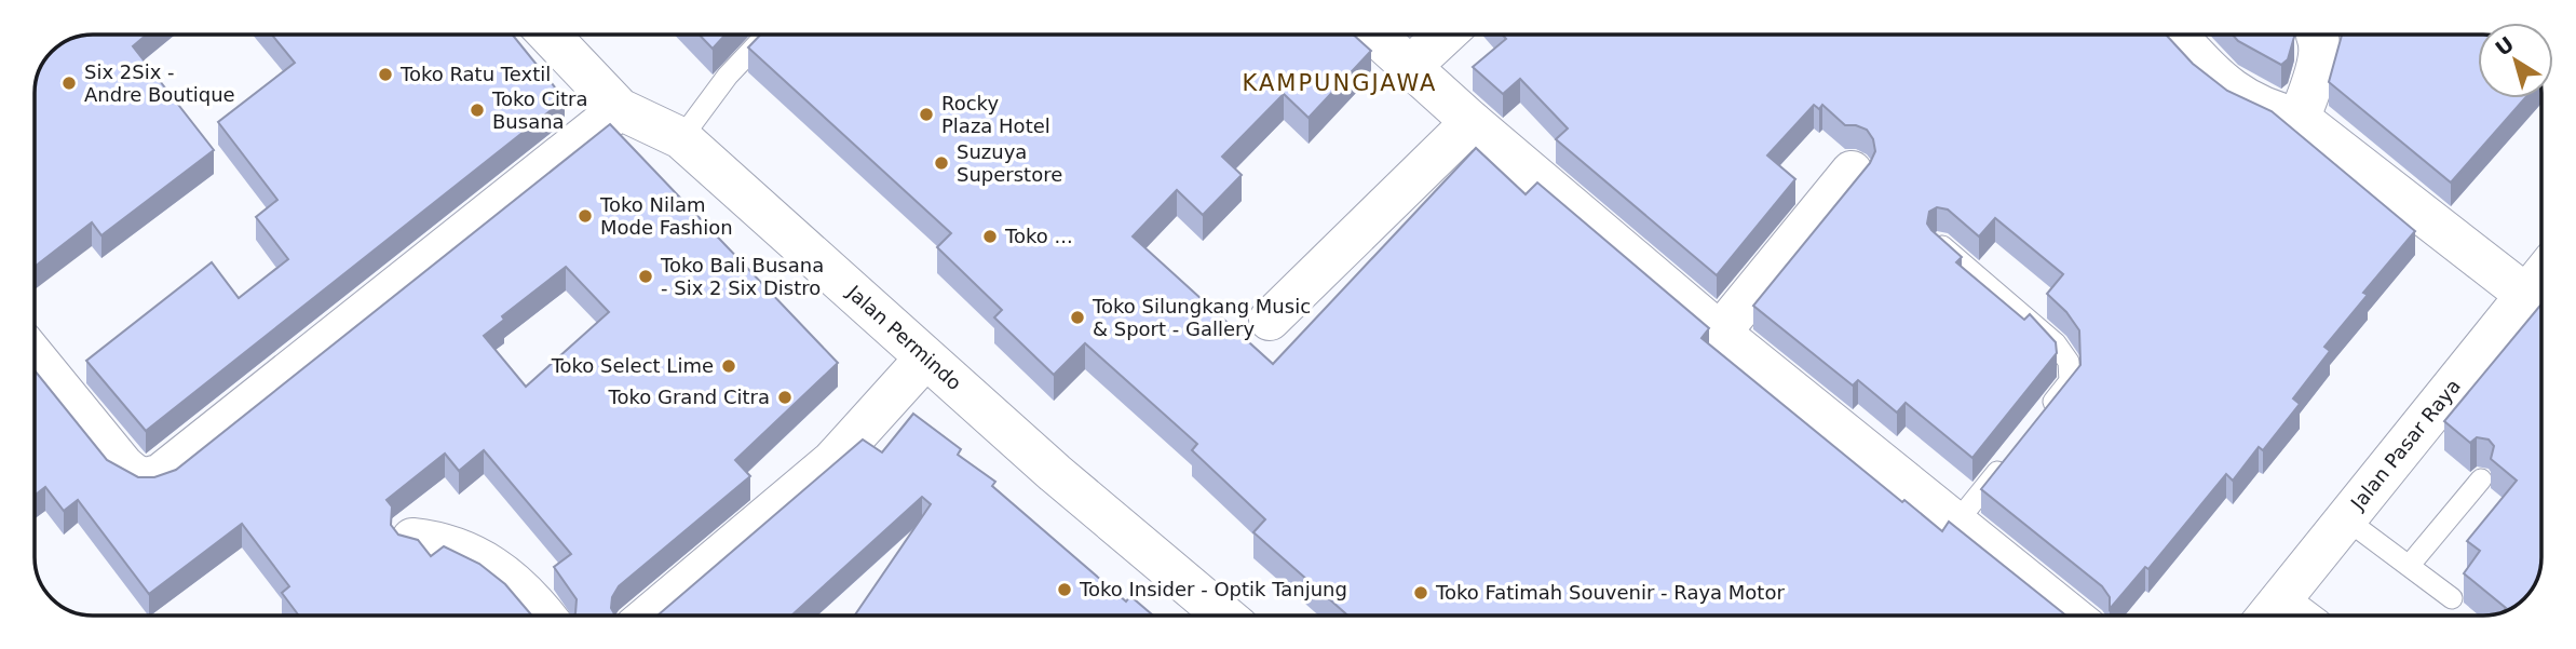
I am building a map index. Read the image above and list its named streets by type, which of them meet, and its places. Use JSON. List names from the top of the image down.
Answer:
{
  "streets": {
    "street": ["Jalan Permindo", "Jalan Pasar Raya"]
  },
  "districts": ["KAMPUNGJAWA"],
  "places": [
    "Toko Ratu Textil",
    "Six 2Six - Andre Boutique",
    "Toko Citra Busana",
    "Rocky Plaza Hotel",
    "Suzuya Superstore",
    "Toko Nilam Mode Fashion",
    "Toko ...",
    "Toko Bali Busana - Six 2 Six Distro",
    "Toko Silungkang Music & Sport - Gallery",
    "Toko Select Lime",
    "Toko Grand Citra",
    "Toko Insider - Optik Tanjung",
    "Toko Fatimah Souvenir - Raya Motor"
  ],
  "north": "top left"
}
